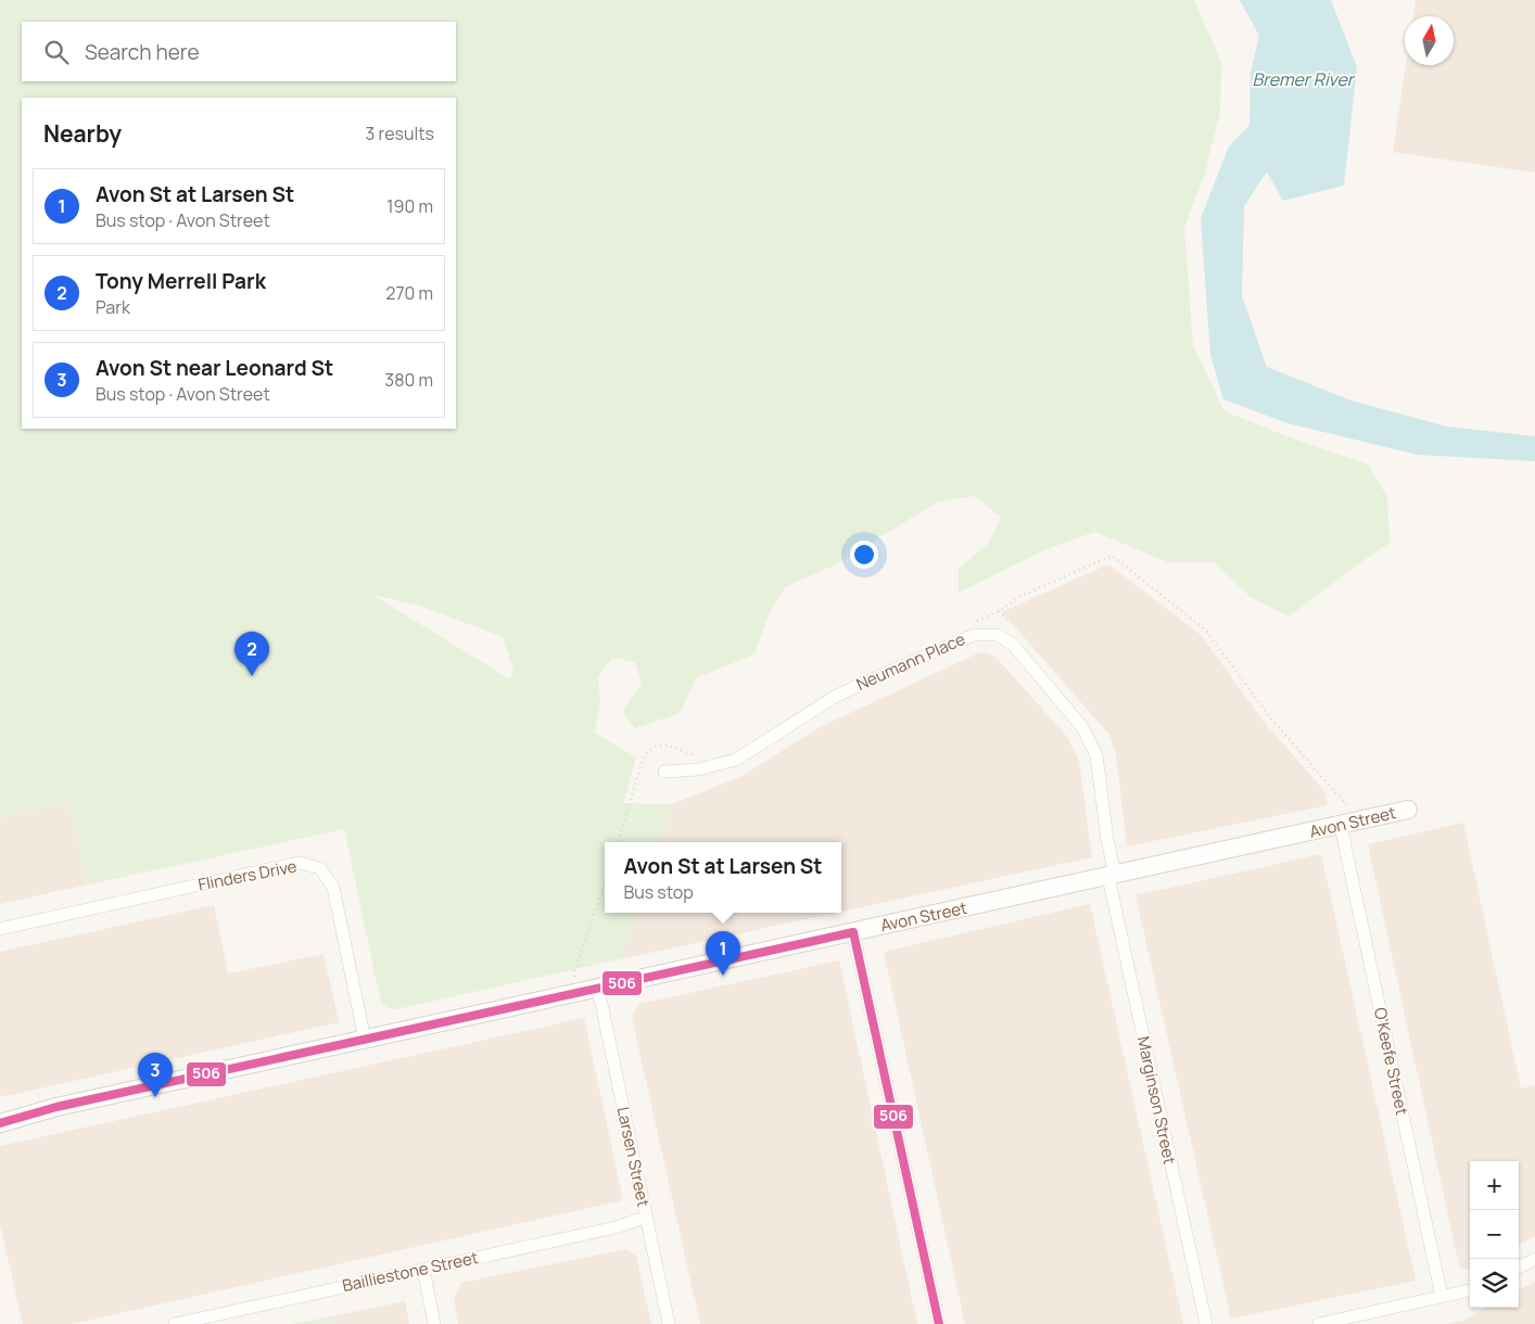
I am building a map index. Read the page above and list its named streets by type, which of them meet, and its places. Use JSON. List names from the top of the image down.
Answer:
{
  "streets": {
    "street": [
      "Neumann Place",
      "Avon Street",
      "Flinders Drive",
      "O'Keefe Street",
      "Marginson Street",
      "Larsen Street",
      "Bailliestone Street"
    ]
  },
  "crossings": [
    ["Neumann Place", "Avon Street"],
    ["Neumann Place", "Marginson Street"],
    ["Avon Street", "Flinders Drive"],
    ["Avon Street", "O'Keefe Street"],
    ["Avon Street", "Marginson Street"],
    ["Avon Street", "Larsen Street"],
    ["Larsen Street", "Bailliestone Street"]
  ],
  "water": ["Bremer River"],
  "lines": ["transit line 506"],
  "north": "top",
  "page": {
    "search": "Search here",
    "heading": ["Nearby", "3 results"],
    "list": [
      {
        "mark": "1",
        "name": "Avon St at Larsen St",
        "note": "Bus stop · Avon Street",
        "value": "190 m"
      },
      {
        "mark": "2",
        "name": "Tony Merrell Park",
        "note": "Park",
        "value": "270 m"
      },
      {
        "mark": "3",
        "name": "Avon St near Leonard St",
        "note": "Bus stop · Avon Street",
        "value": "380 m"
      }
    ],
    "pins": ["2", "1", "3"],
    "popup": ["Avon St at Larsen St", "Bus stop"],
    "map_buttons": ["+", "−"]
  }
}
